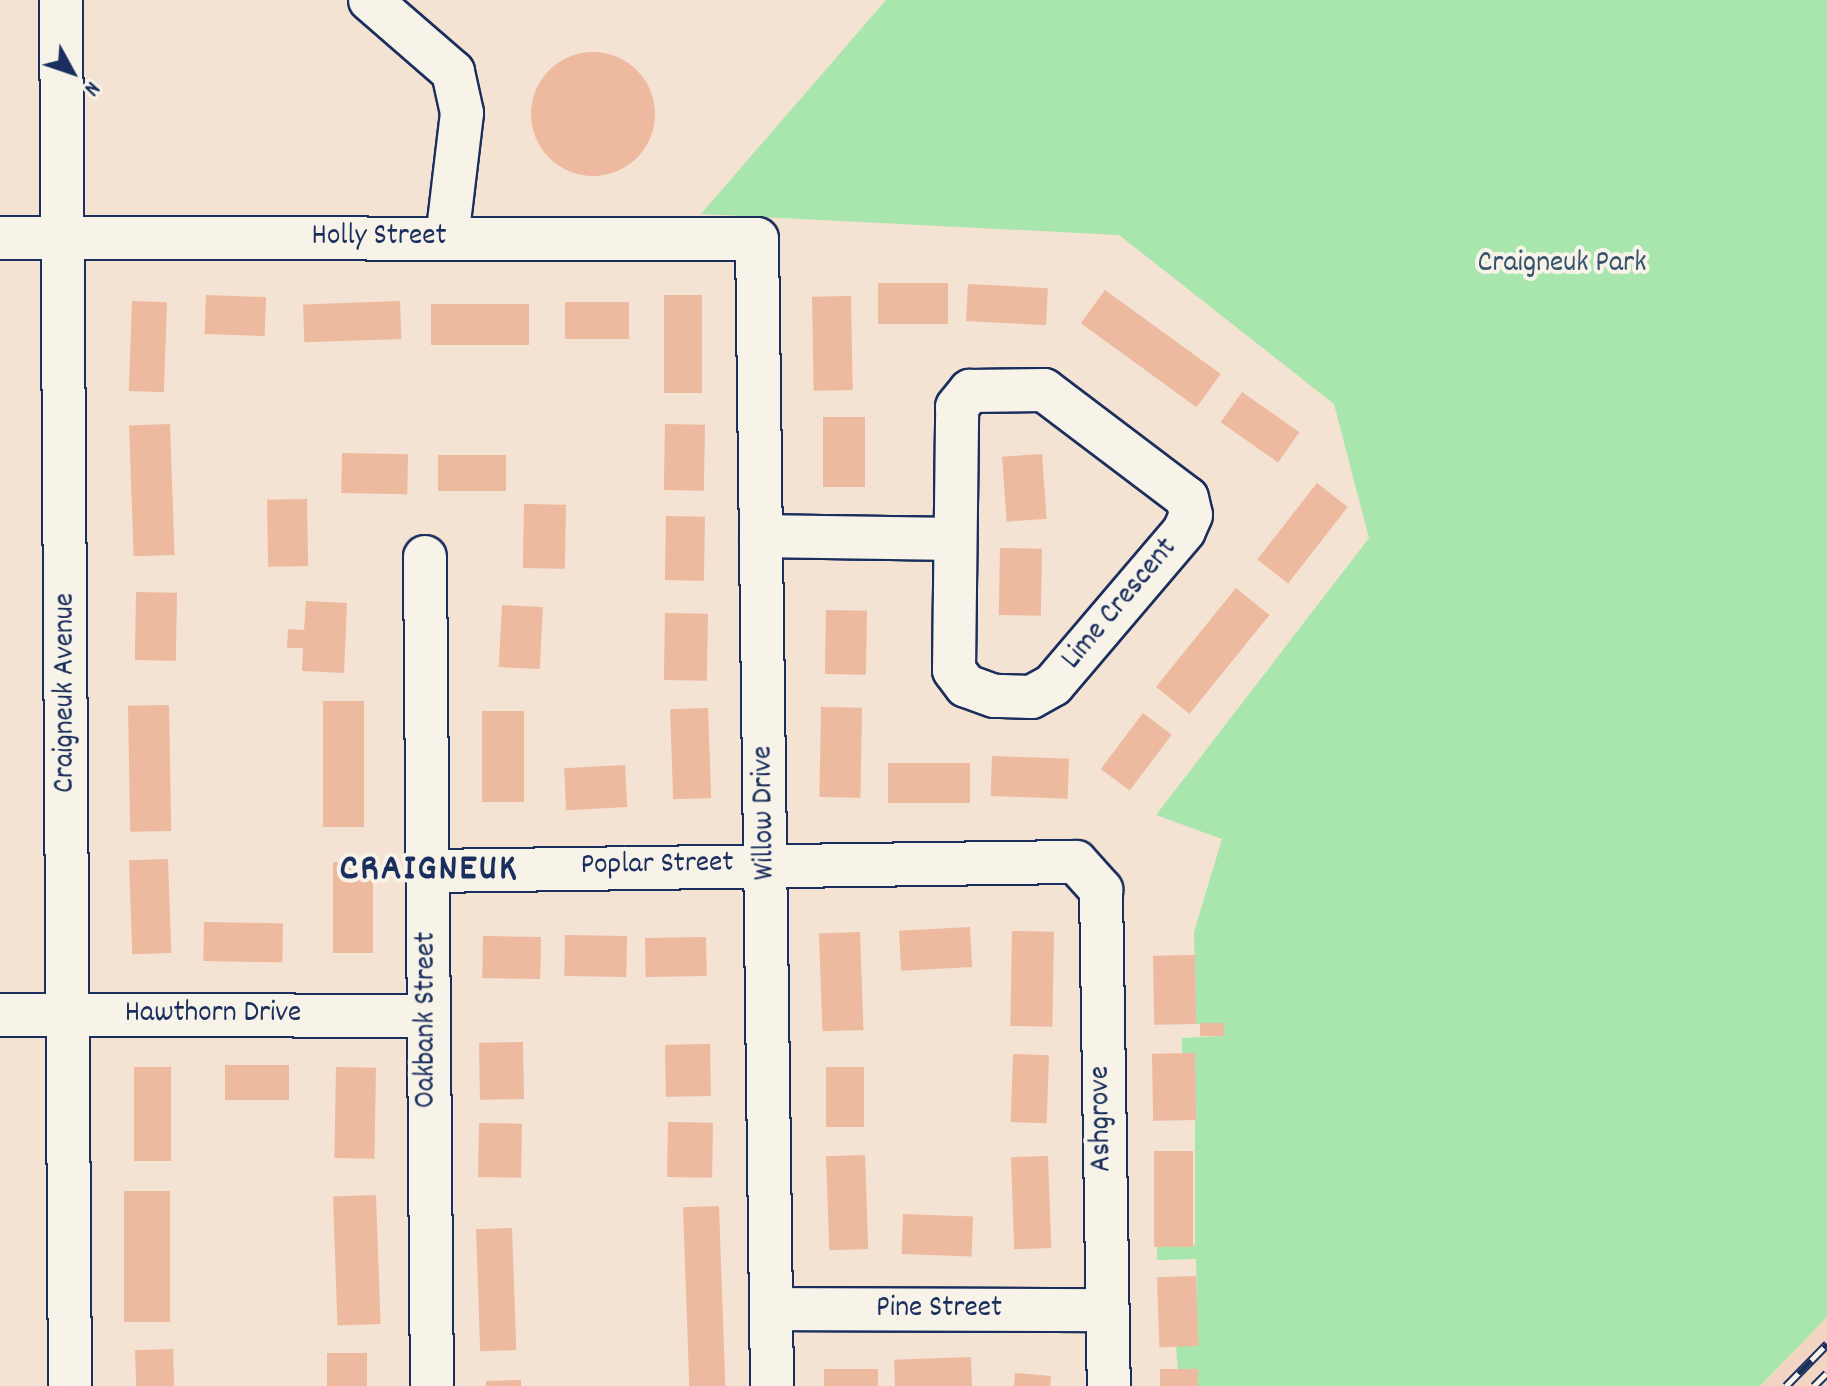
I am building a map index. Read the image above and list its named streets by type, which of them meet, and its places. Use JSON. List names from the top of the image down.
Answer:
{
  "streets": {
    "street": [
      "Holly Street",
      "Lime Crescent",
      "Craigneuk Avenue",
      "Willow Drive",
      "Poplar Street",
      "Hawthorn Drive",
      "Oakbank Street",
      "Ashgrove",
      "Pine Street"
    ]
  },
  "crossings": [
    ["Holly Street", "Craigneuk Avenue"],
    ["Holly Street", "Willow Drive"],
    ["Craigneuk Avenue", "Hawthorn Drive"],
    ["Willow Drive", "Poplar Street"],
    ["Willow Drive", "Pine Street"],
    ["Poplar Street", "Oakbank Street"],
    ["Poplar Street", "Ashgrove"],
    ["Hawthorn Drive", "Oakbank Street"],
    ["Ashgrove", "Pine Street"]
  ],
  "districts": ["CRAIGNEUK"],
  "parks": ["Craigneuk Park"],
  "north": "bottom right"
}
